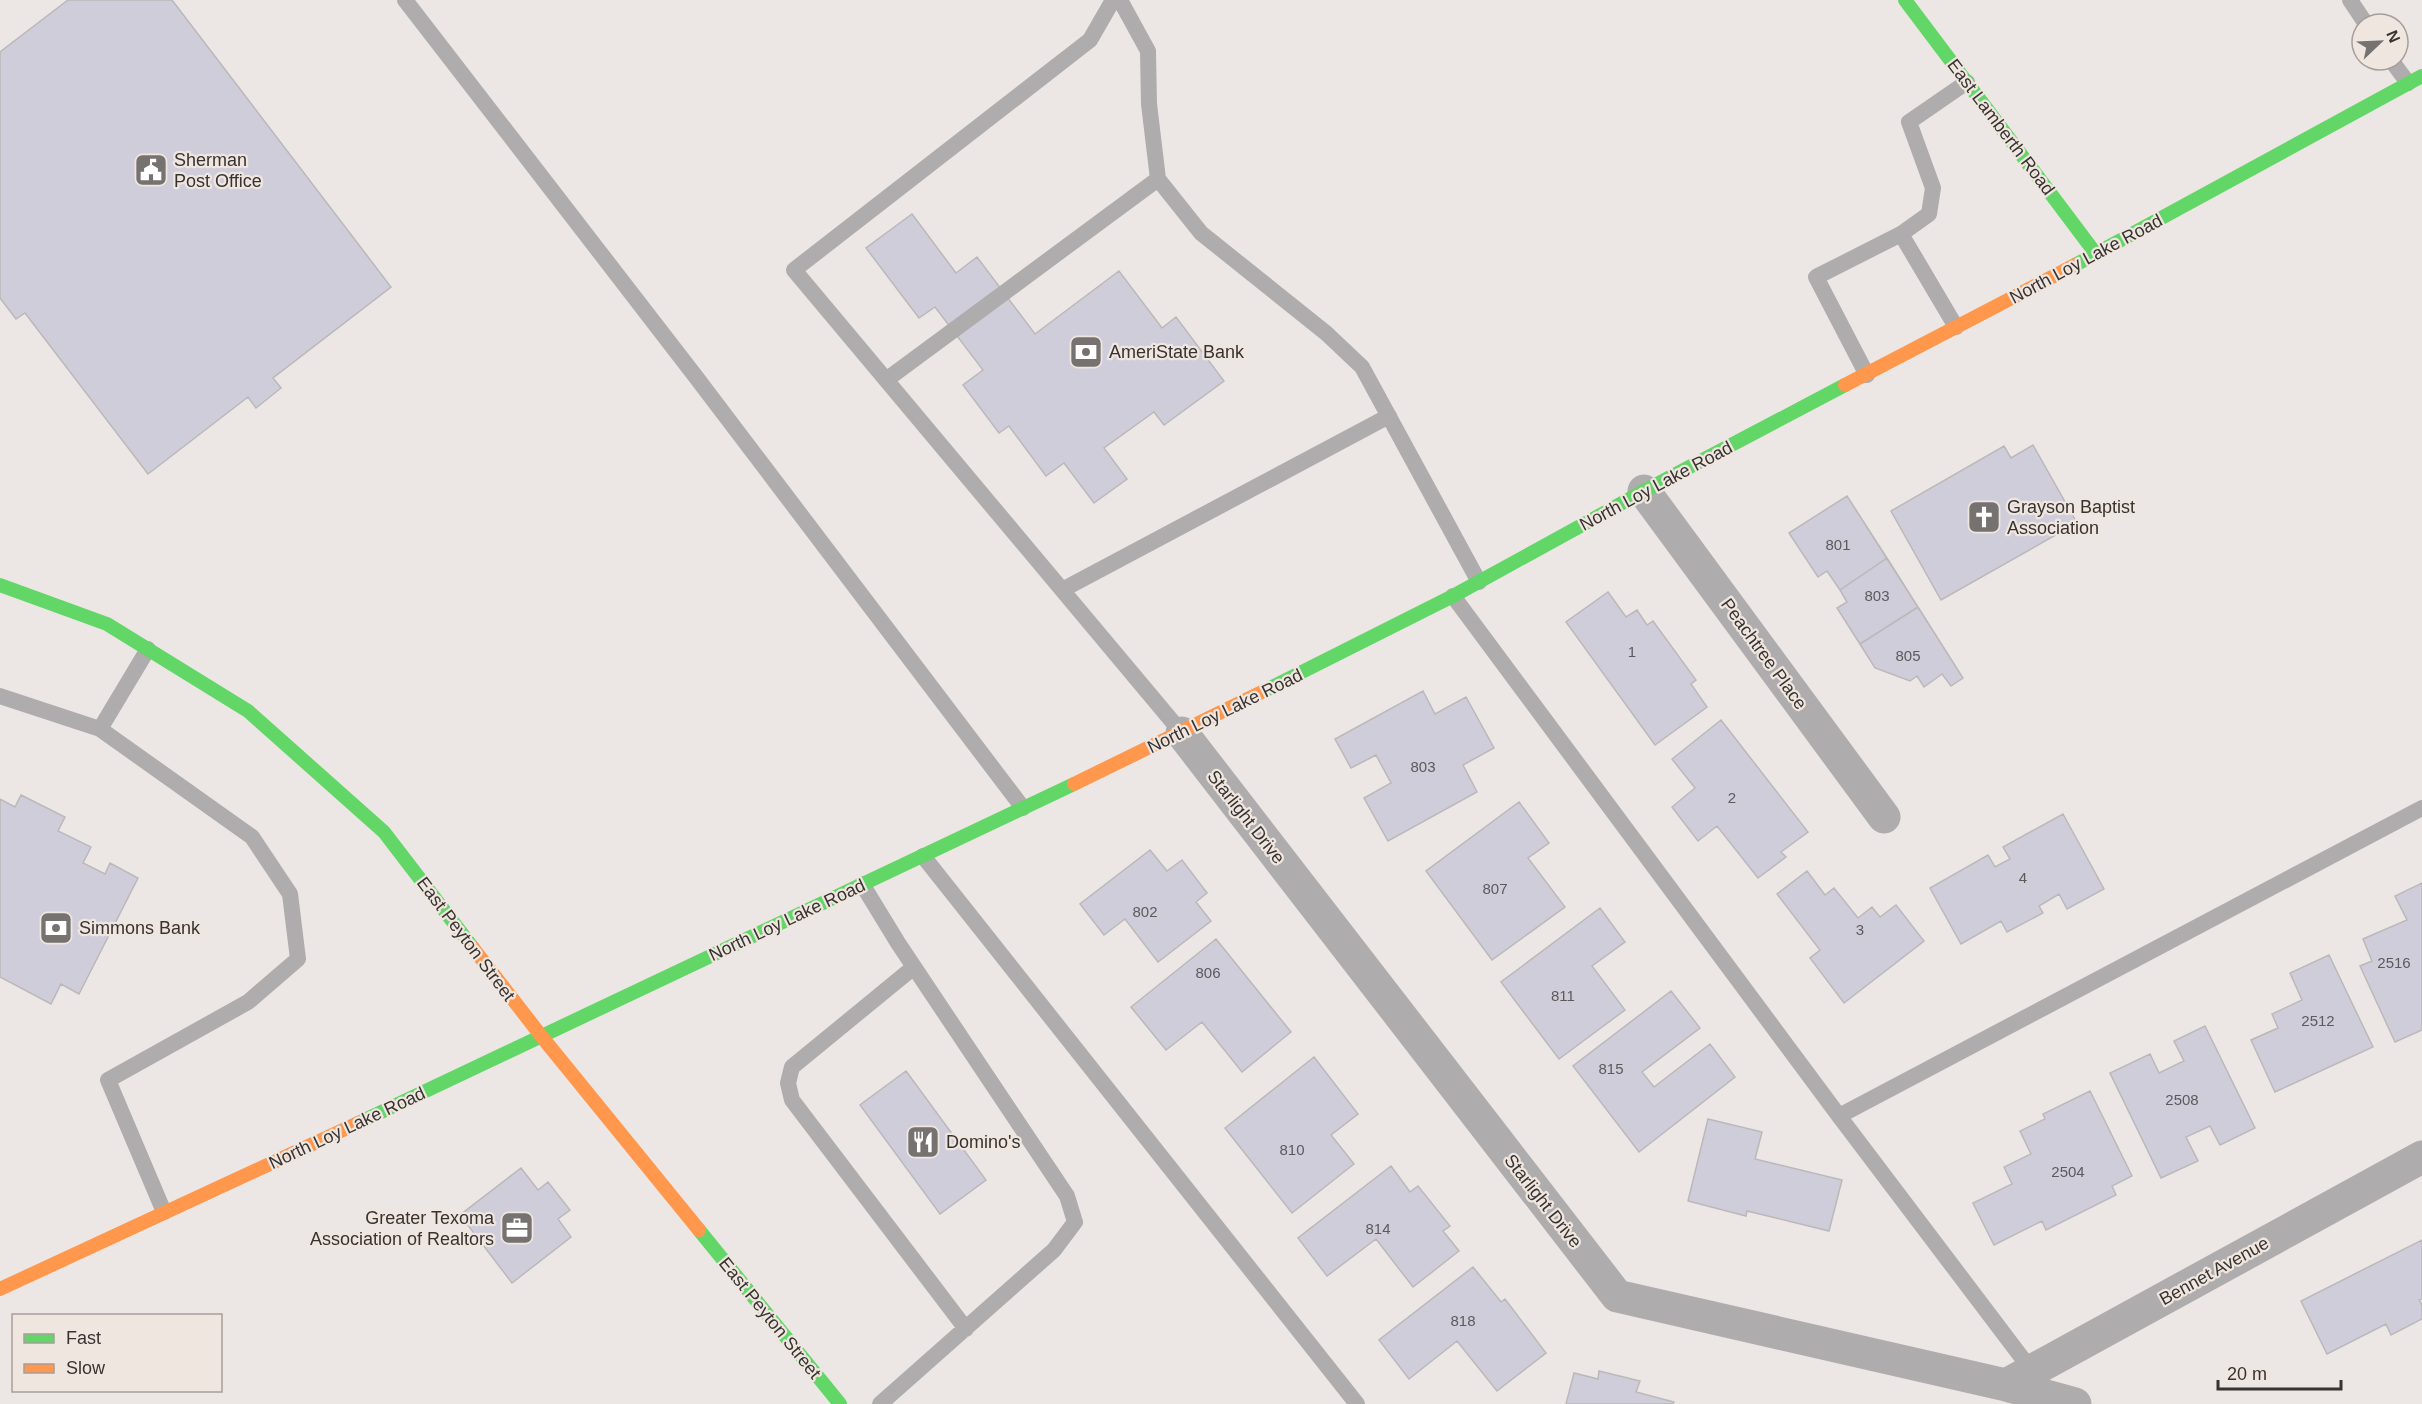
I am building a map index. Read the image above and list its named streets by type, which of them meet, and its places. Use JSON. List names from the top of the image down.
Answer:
{
  "streets": {
    "street": [
      "East Lamberth Road",
      "North Loy Lake Road",
      "Peachtree Place",
      "Starlight Drive",
      "East Peyton Street",
      "Bennet Avenue"
    ]
  },
  "crossings": [
    ["East Lamberth Road", "North Loy Lake Road"],
    ["North Loy Lake Road", "Peachtree Place"],
    ["North Loy Lake Road", "Starlight Drive"],
    ["North Loy Lake Road", "East Peyton Street"],
    ["Starlight Drive", "Bennet Avenue"]
  ],
  "places": {
    "public building": ["Sherman Post Office"],
    "bank": ["AmeriState Bank", "Simmons Bank"],
    "church": ["Grayson Baptist Association"],
    "restaurant": ["Domino's"],
    "office": ["Greater Texoma Association of Realtors"]
  },
  "house_numbers": [
    "801",
    "803",
    "1",
    "805",
    "803",
    "2",
    "4",
    "807",
    "802",
    "3",
    "2516",
    "806",
    "811",
    "2512",
    "815",
    "2508",
    "810",
    "2504",
    "814",
    "818"
  ],
  "legend": ["Fast", "Slow"],
  "scale_bar": "20 m",
  "north": "top right"
}
